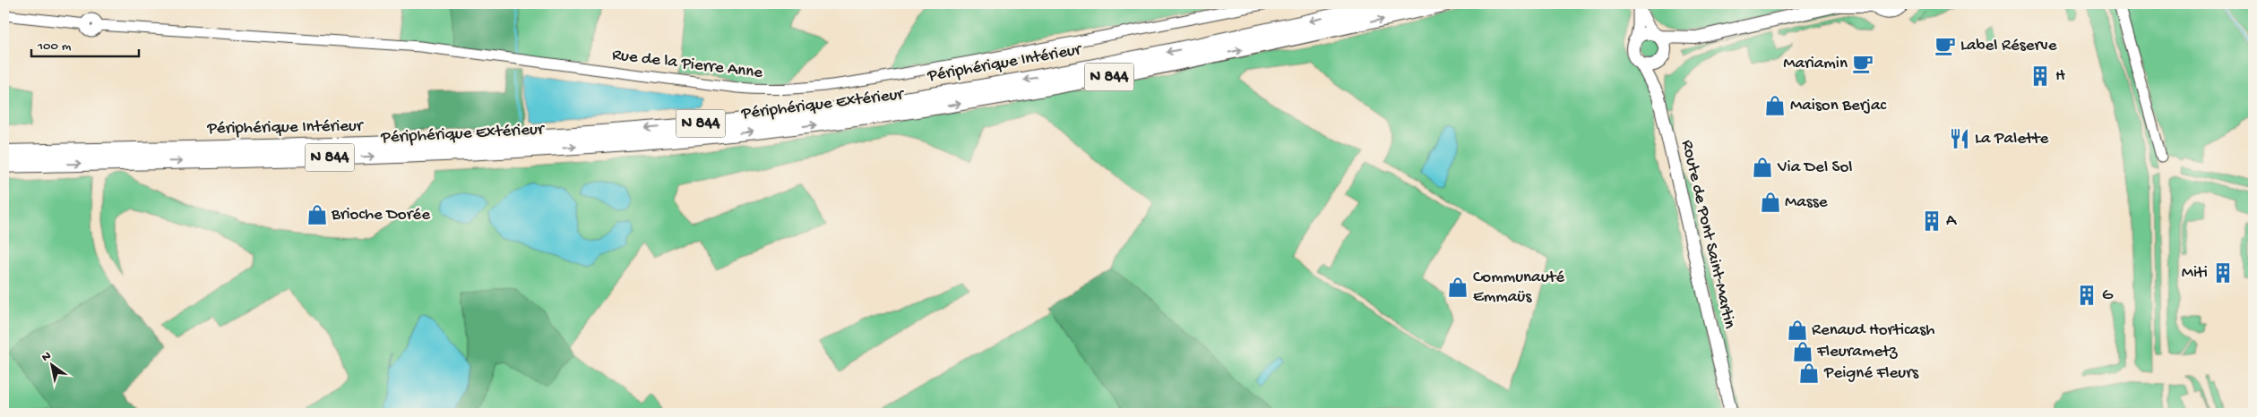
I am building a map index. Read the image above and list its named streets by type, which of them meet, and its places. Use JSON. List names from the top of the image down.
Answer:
{
  "streets": {
    "highway": ["Périphérique Intérieur", "N 844", "Périphérique Extérieur"],
    "main road": ["Route de Pont Saint-Martin"],
    "street": ["Rue de la Pierre Anne"]
  },
  "one_way": ["Périphérique Intérieur", "Périphérique Extérieur"],
  "places": {
    "cafe": ["Label Réserve", "Mariamin"],
    "building": [
      "H",
      "A",
      "Miti",
      "G"
    ],
    "shop": [
      "Maison Berjac",
      "Via Del Sol",
      "Masse",
      "Brioche Dorée",
      "Communauté Emmaüs",
      "Renaud Horticash",
      "Fleurametz",
      "Peigné Fleurs"
    ],
    "restaurant": ["La Palette"]
  },
  "scale_bar": "100 m",
  "north": "top left"
}
